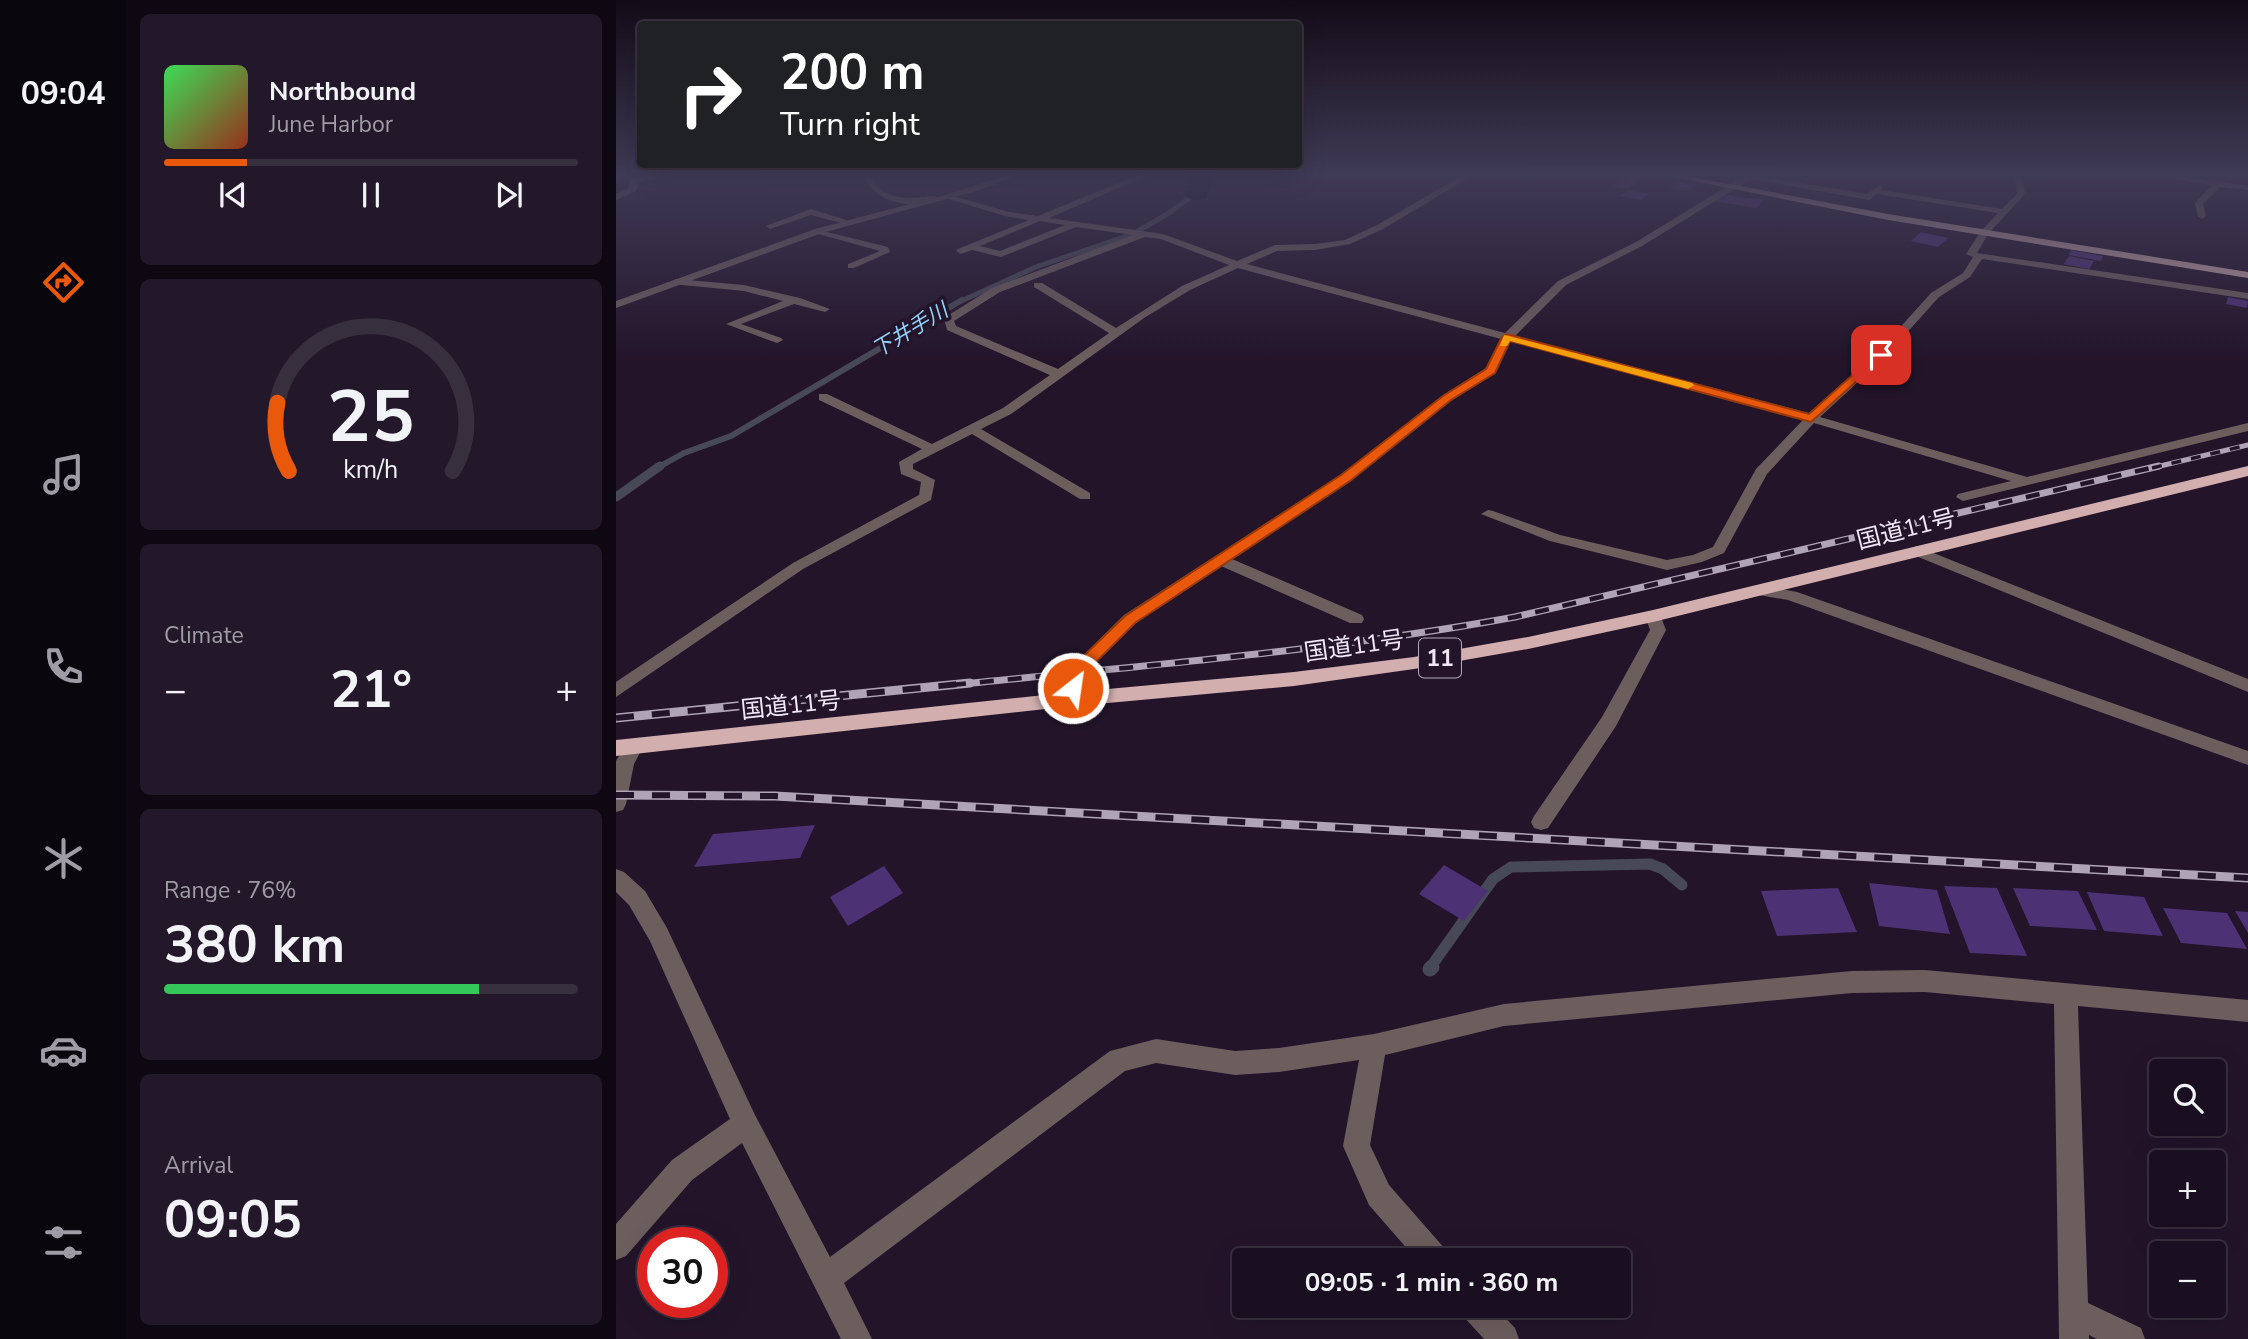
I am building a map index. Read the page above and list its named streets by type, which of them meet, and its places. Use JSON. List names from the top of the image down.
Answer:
{
  "streets": {
    "highway": ["国道11号", "11"]
  },
  "water": ["下井手川"],
  "page": {
    "tabs": "09:04",
    "turn": ["200 m", "Turn right"],
    "song": ["Northbound", "June Harbor"],
    "tile": [
      "Climate",
      ["Range · 76%", "380 km"],
      ["Arrival", "09:05"]
    ],
    "heat": ["−", "21°", "+"],
    "map_buttons": ["+", "−"],
    "limit": "30",
    "trip": "09:05 · 1 min · 360 m",
    "gauge": ["25", "km/h"]
  }
}
